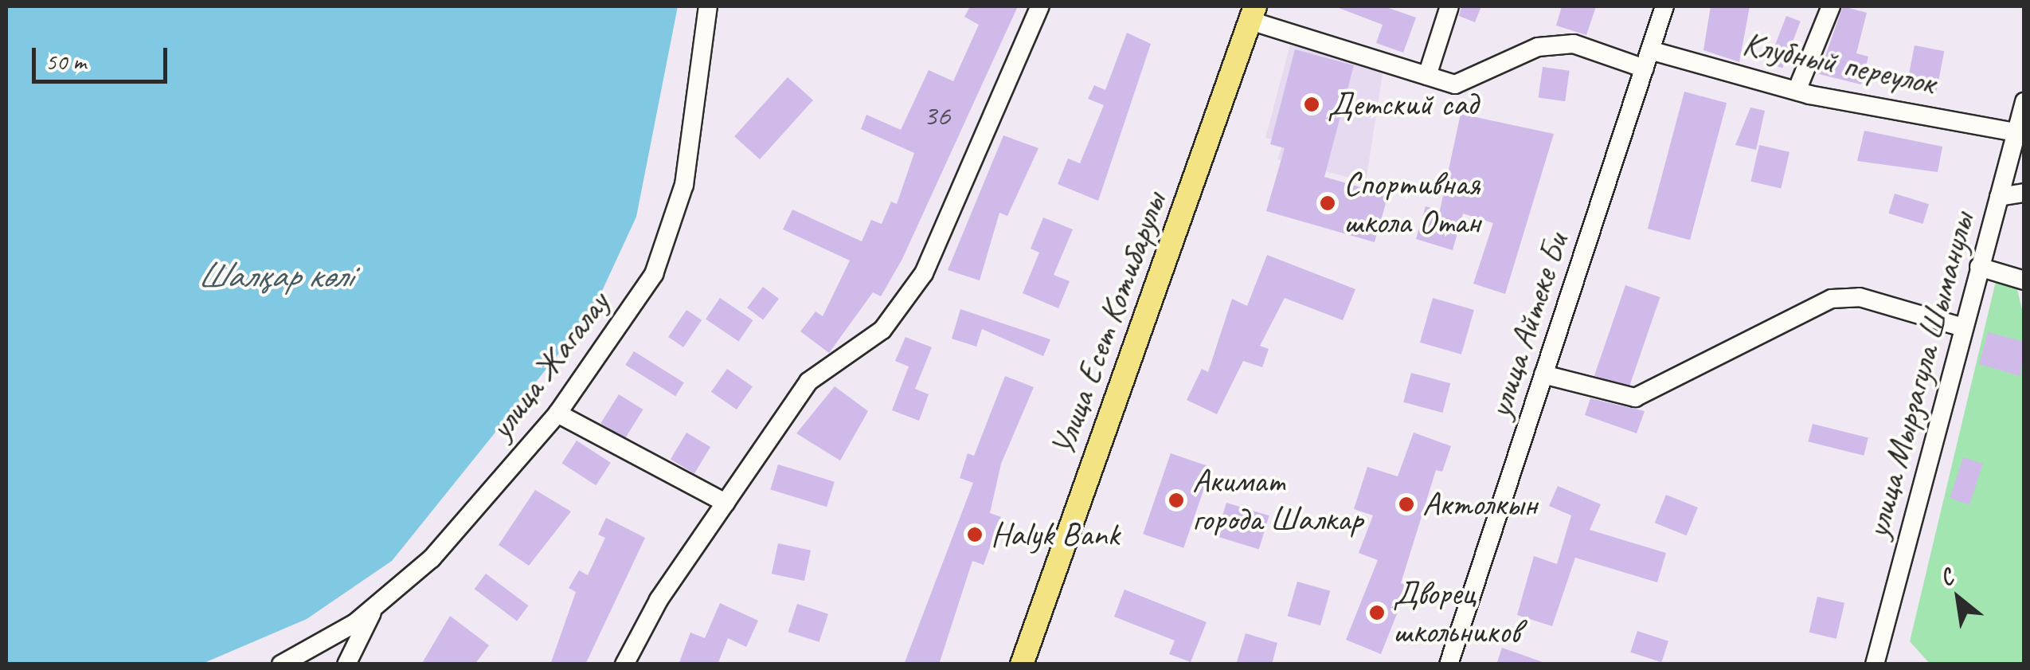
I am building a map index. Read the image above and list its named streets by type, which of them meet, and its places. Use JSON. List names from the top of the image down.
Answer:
{
  "streets": {
    "main road": ["Улица Есет Котибарулы"],
    "street": [
      "Клубный переулок",
      "улица Айтеке Би",
      "улица Жагалау",
      "улица Мырзагула Шыманулы"
    ]
  },
  "crossings": [
    ["Клубный переулок", "улица Айтеке Би"],
    ["Клубный переулок", "улица Мырзагула Шыманулы"]
  ],
  "water": ["Шалқар көлі"],
  "places": [
    "Детский сад",
    "Спортивная школа Отан",
    "Акимат города Шалкар",
    "Актолкын",
    "Halyk Bank",
    "Дворец школьников"
  ],
  "house_numbers": ["36"],
  "scale_bar": "50 m",
  "north": "top left"
}
